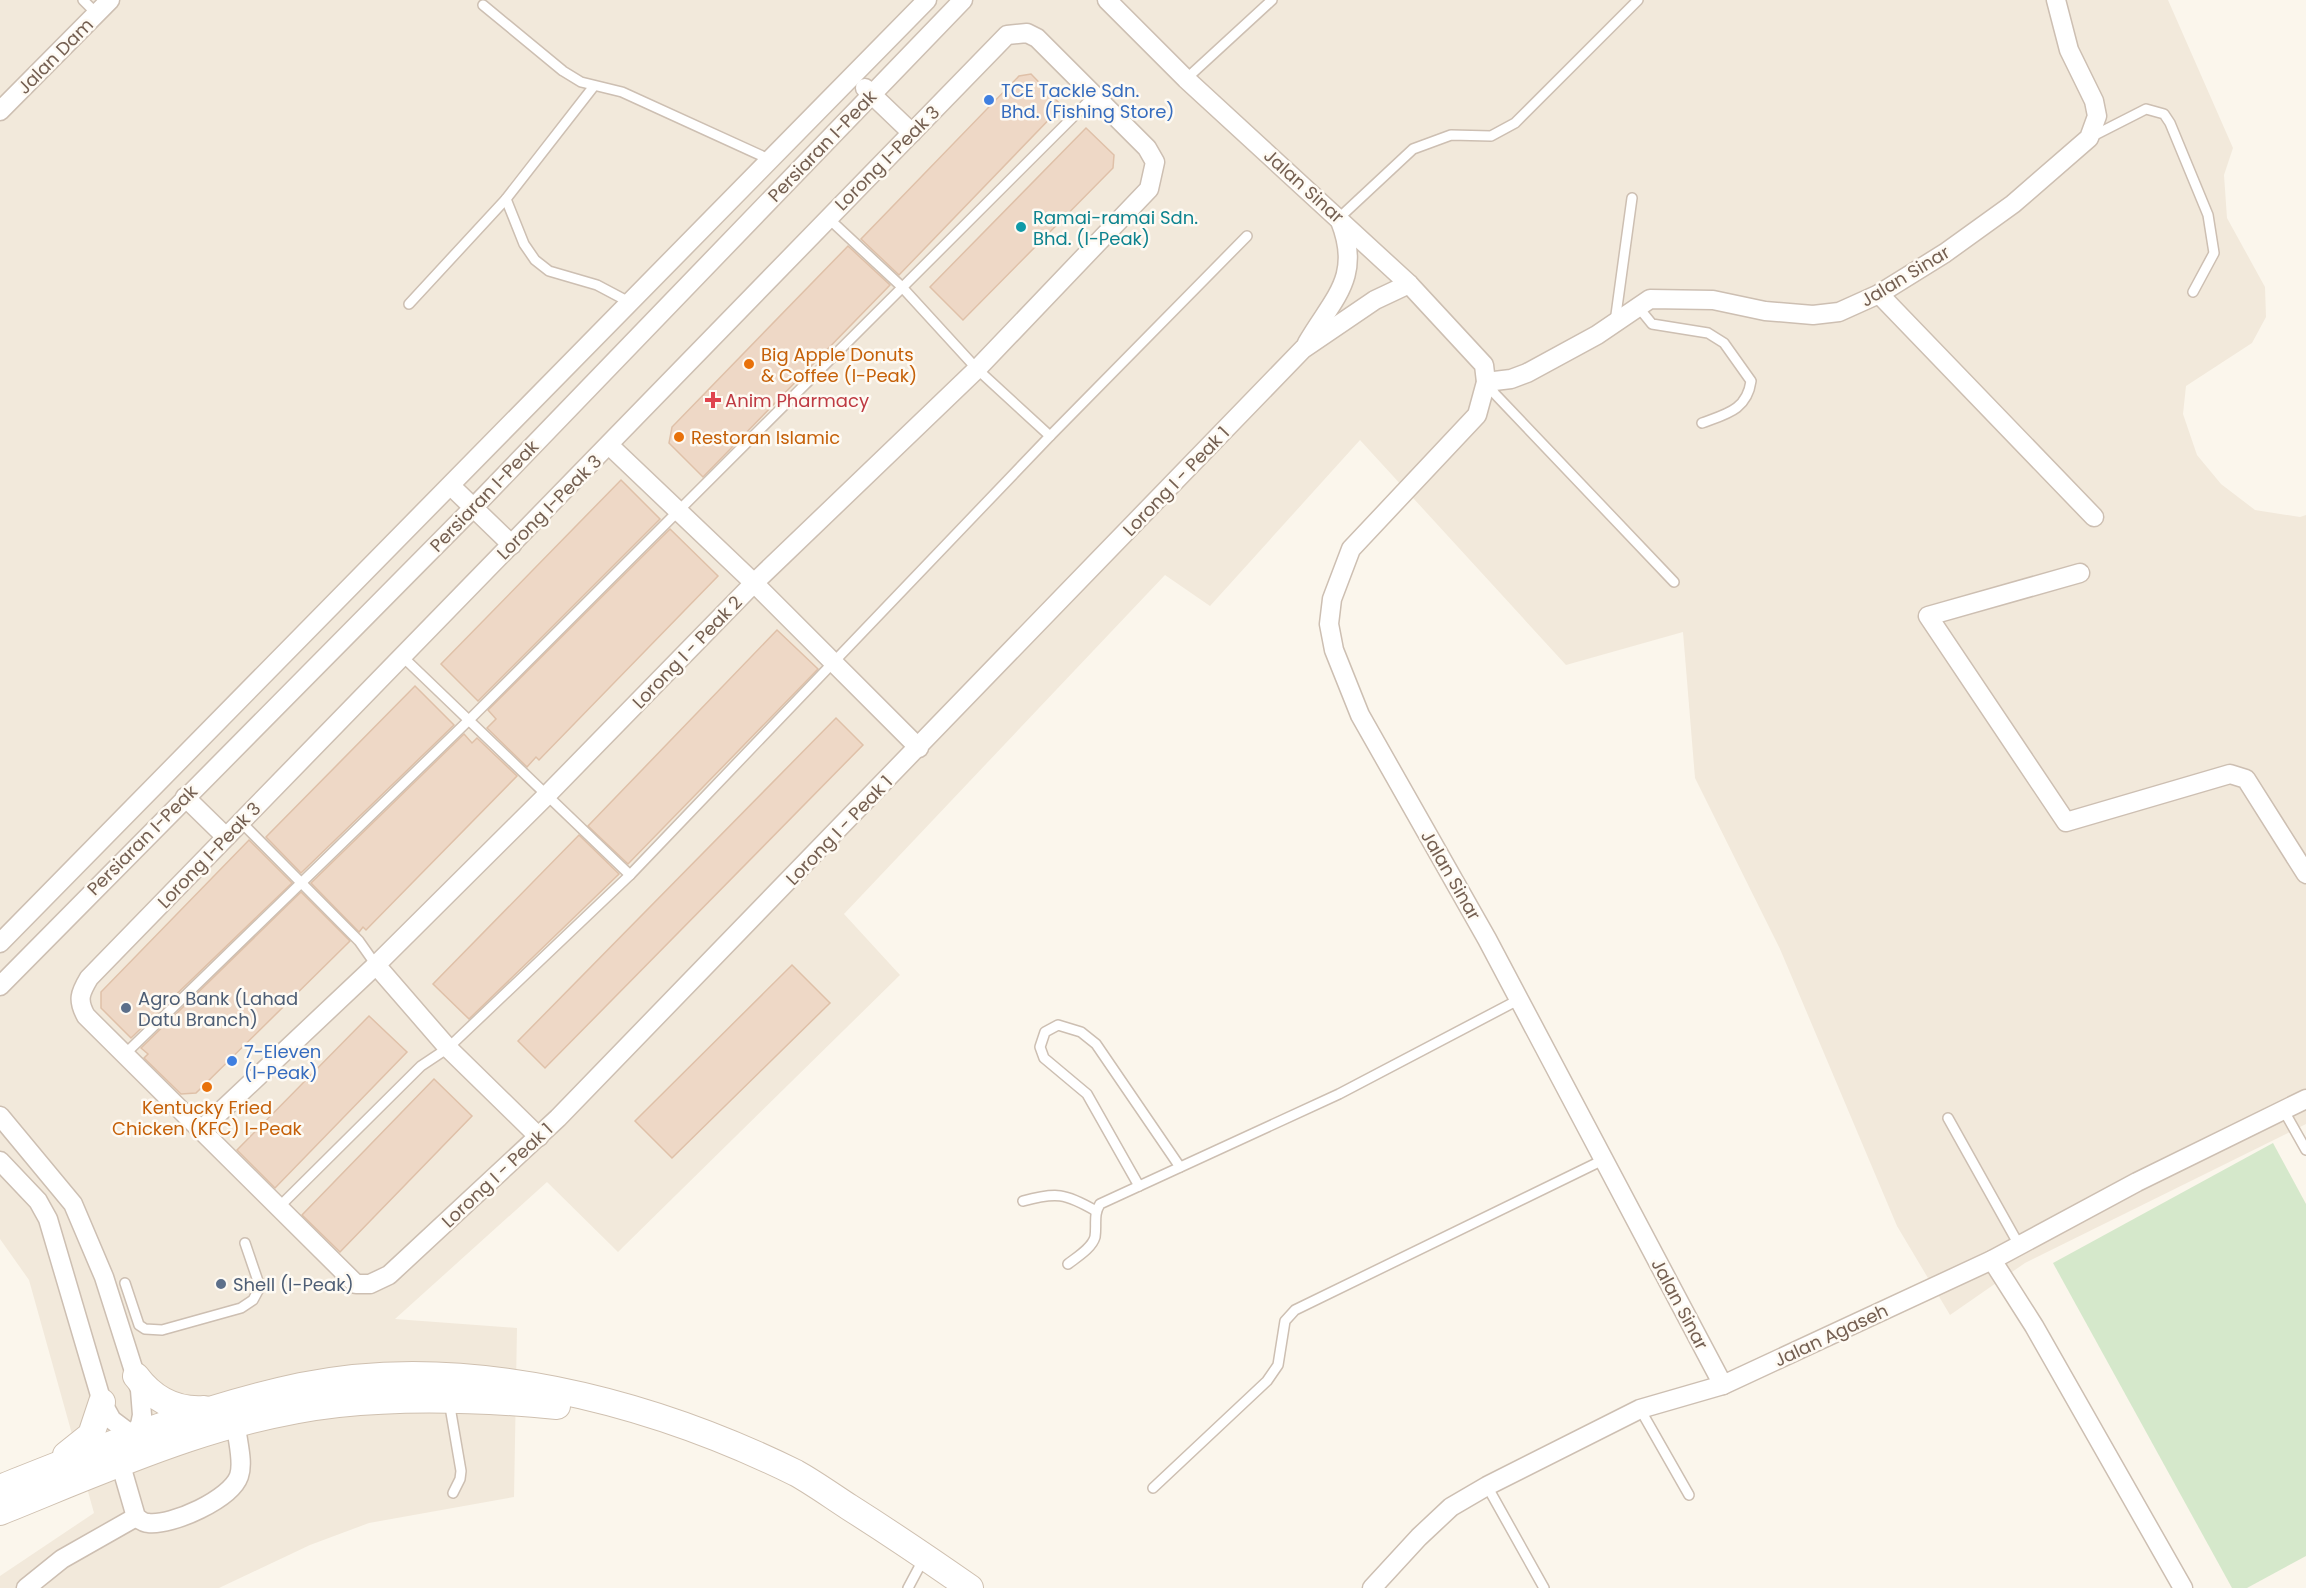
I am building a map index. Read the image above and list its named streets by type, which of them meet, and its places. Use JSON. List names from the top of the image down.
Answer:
{
  "streets": {
    "street": [
      "Jalan Dam",
      "Persiaran I-Peak",
      "Lorong I-Peak 3",
      "Jalan Sinar",
      "Lorong I - Peak 1",
      "Lorong I - Peak 2",
      "Jalan Agaseh"
    ]
  },
  "crossings": [
    ["Lorong I-Peak 3", "Lorong I - Peak 2"],
    ["Jalan Sinar", "Lorong I - Peak 1"],
    ["Jalan Sinar", "Jalan Agaseh"]
  ],
  "places": {
    "other": [
      "TCE Tackle Sdn. Bhd. (Fishing Store)",
      "Ramai-ramai Sdn. Bhd. (I-Peak)",
      "Big Apple Donuts & Coffee (I-Peak)",
      "Restoran Islamic",
      "Agro Bank (Lahad Datu Branch)",
      "7-Eleven (I-Peak)",
      "Kentucky Fried Chicken (KFC) I-Peak",
      "Shell (I-Peak)"
    ],
    "health": ["Anim Pharmacy"]
  }
}
